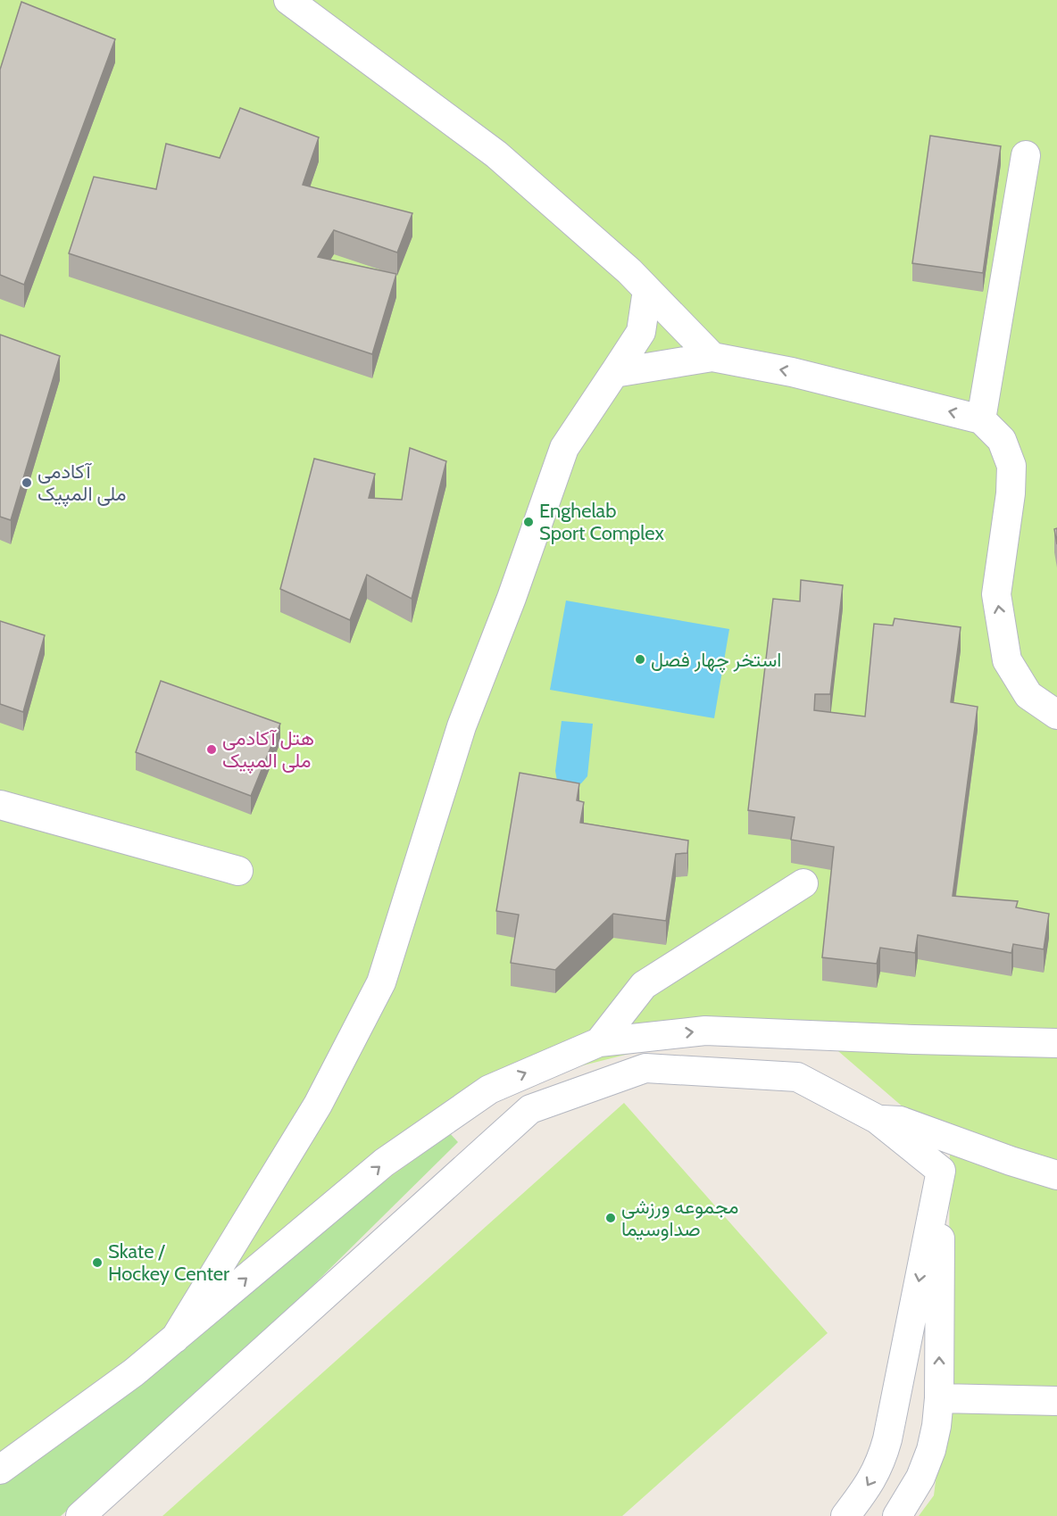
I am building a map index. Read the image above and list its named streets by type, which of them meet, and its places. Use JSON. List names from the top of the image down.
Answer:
{
  "places": [
    "آکادمی ملی المپیک",
    "Enghelab Sport Complex",
    "استخر چهار فصل",
    "هتل آکادمی ملی المپیک",
    "مجموعه ورزشی صداوسیما",
    "Skate / Hockey Center"
  ]
}
